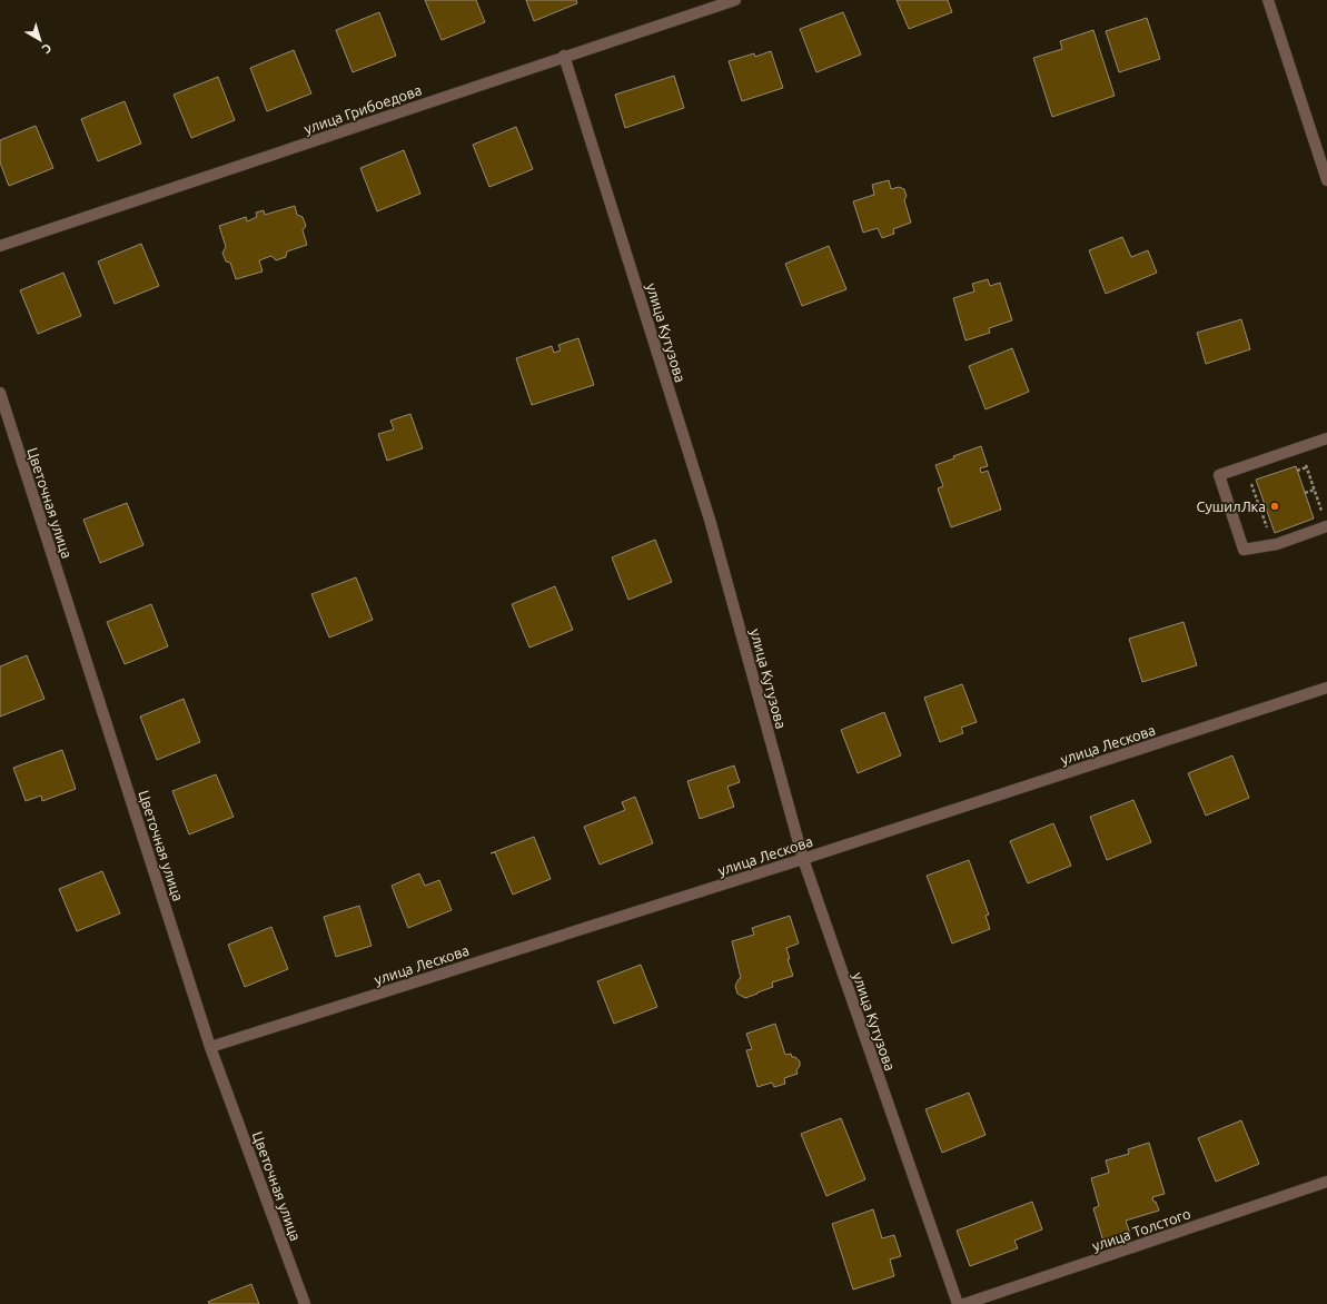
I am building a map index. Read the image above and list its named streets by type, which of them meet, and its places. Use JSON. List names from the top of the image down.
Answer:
{
  "streets": {
    "street": [
      "улица Грибоедова",
      "улица Кутузова",
      "Цветочная улица",
      "улица Лескова",
      "улица Толстого"
    ]
  },
  "crossings": [
    ["улица Грибоедова", "улица Кутузова"],
    ["улица Кутузова", "улица Лескова"],
    ["Цветочная улица", "улица Лескова"]
  ],
  "places": ["СушилЛка"],
  "north": "bottom right"
}
